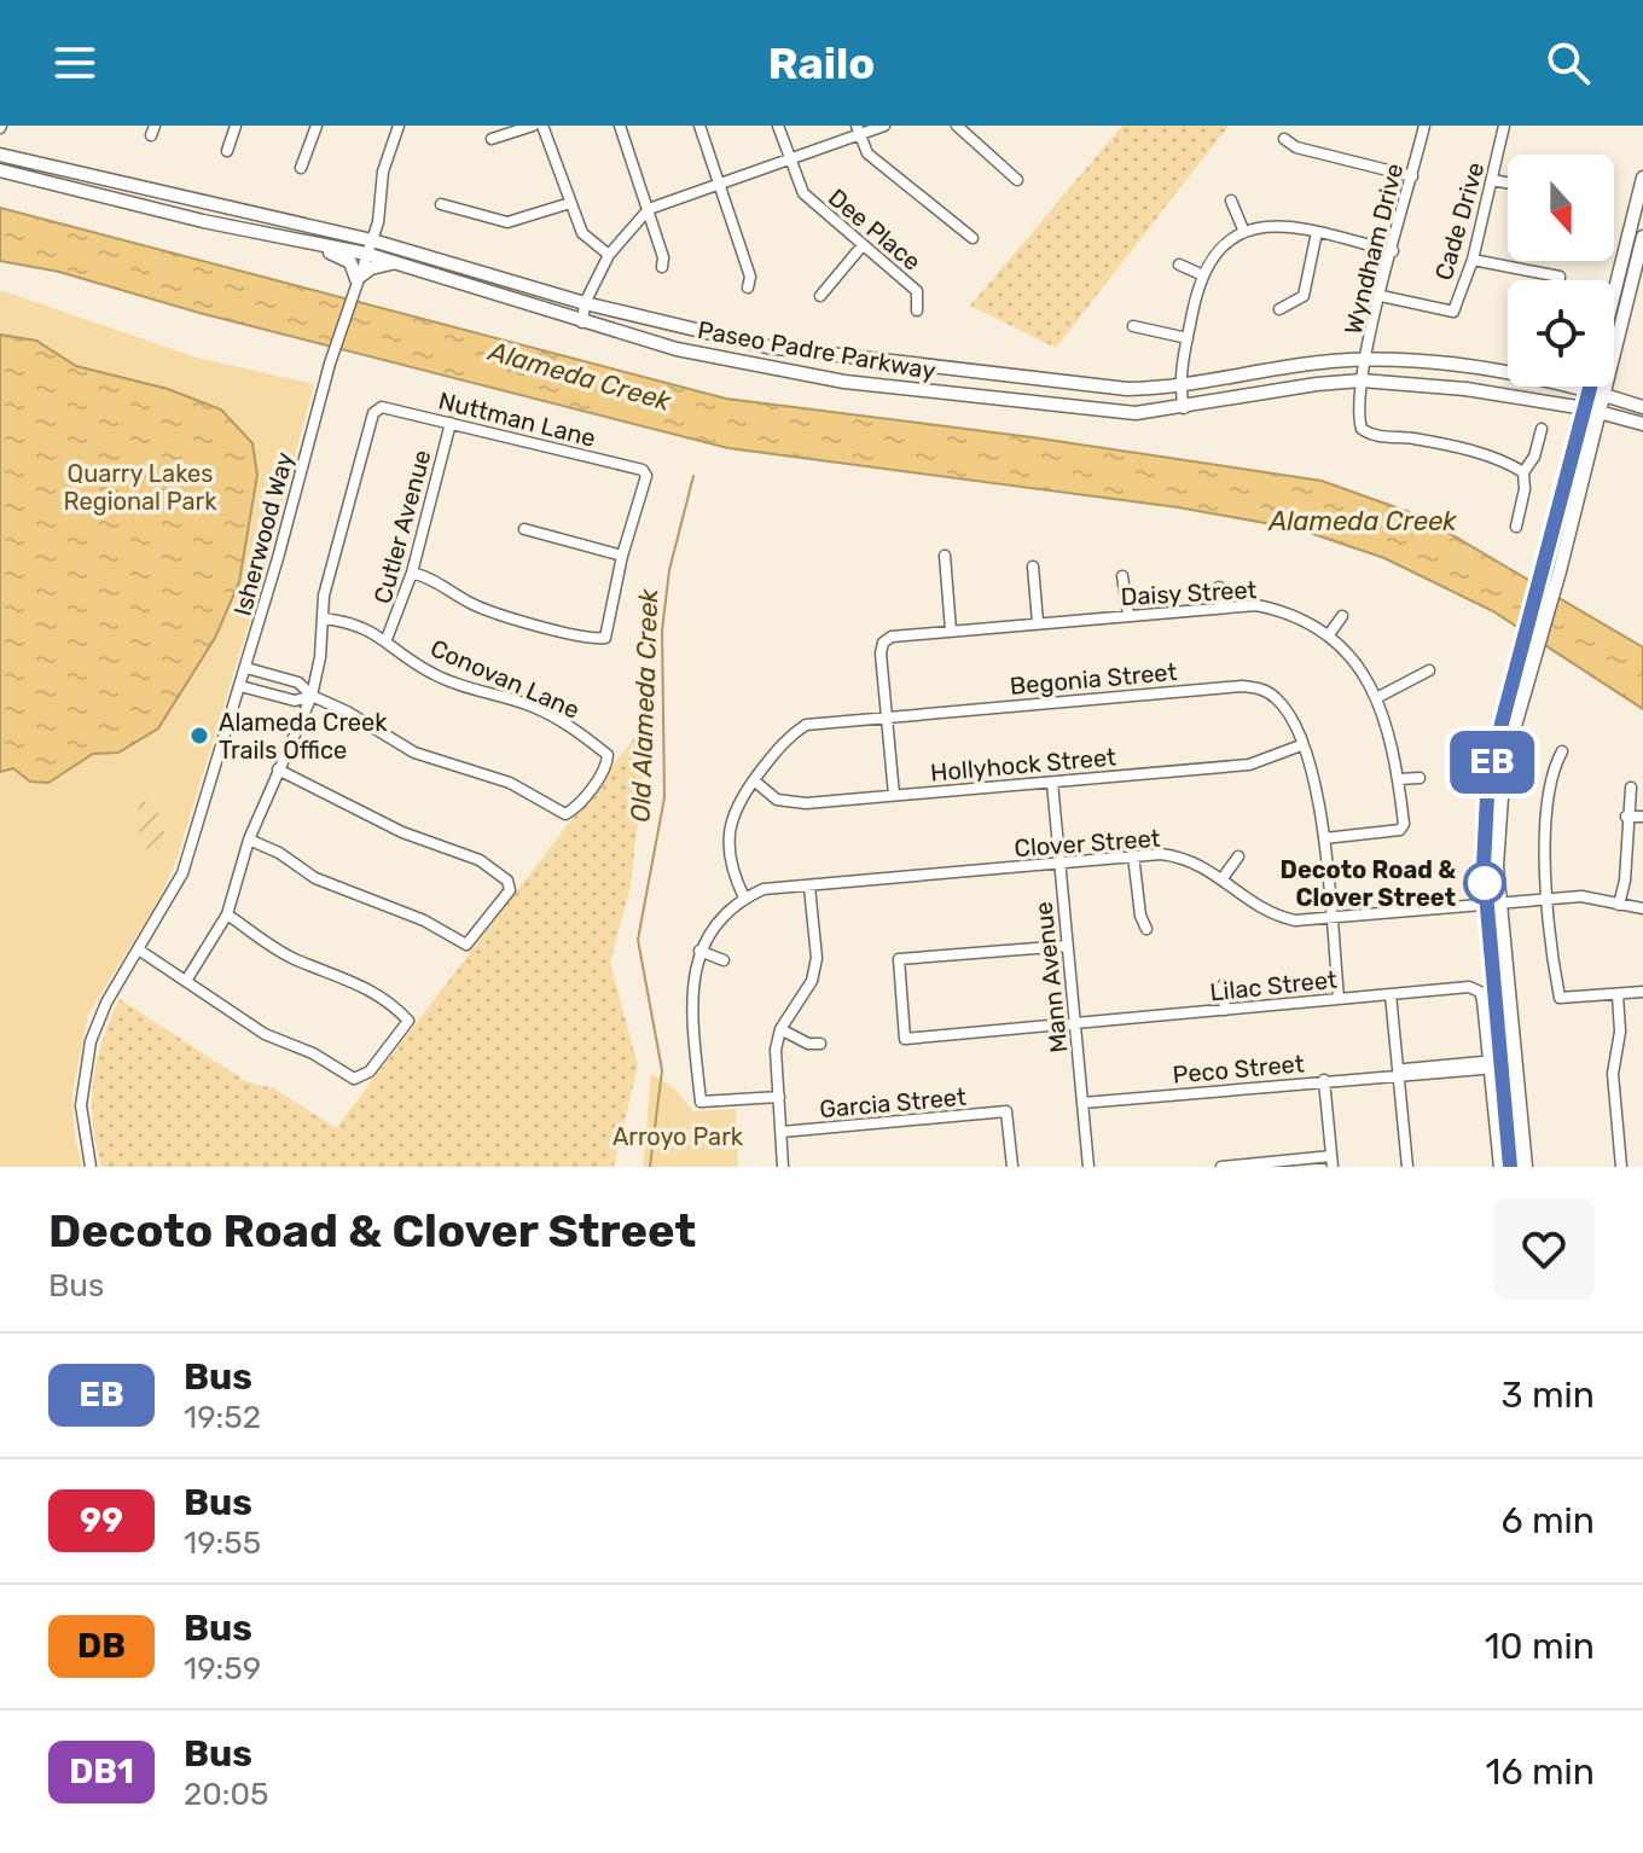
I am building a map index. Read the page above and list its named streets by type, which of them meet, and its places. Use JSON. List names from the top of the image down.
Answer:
{
  "streets": {
    "main road": ["Paseo Padre Parkway"],
    "street": [
      "Cade Drive",
      "Dee Place",
      "Wyndham Drive",
      "Nuttman Lane",
      "Cutler Avenue",
      "Isherwood Way",
      "Daisy Street",
      "Conovan Lane",
      "Begonia Street",
      "Hollyhock Street",
      "Clover Street",
      "Mann Avenue",
      "Lilac Street",
      "Peco Street",
      "Garcia Street"
    ]
  },
  "crossings": [
    ["Cade Drive", "Wyndham Drive"],
    ["Wyndham Drive", "Paseo Padre Parkway"],
    ["Paseo Padre Parkway", "Isherwood Way"],
    ["Nuttman Lane", "Cutler Avenue"],
    ["Nuttman Lane", "Conovan Lane"],
    ["Cutler Avenue", "Conovan Lane"],
    ["Daisy Street", "Begonia Street"],
    ["Begonia Street", "Hollyhock Street"],
    ["Begonia Street", "Clover Street"],
    ["Begonia Street", "Lilac Street"],
    ["Hollyhock Street", "Mann Avenue"],
    ["Clover Street", "Mann Avenue"],
    ["Mann Avenue", "Lilac Street"],
    ["Mann Avenue", "Peco Street"],
    ["Lilac Street", "Peco Street"]
  ],
  "water": ["Alameda Creek", "Old Alameda Creek"],
  "parks": ["Quarry Lakes Regional Park", "Arroyo Park"],
  "places": ["Alameda Creek Trails Office", "Decoto Road & Clover Street"],
  "lines": ["bus line EB"],
  "north": "bottom",
  "page": {
    "header": "Railo",
    "on_map": "EB",
    "heading": ["Decoto Road & Clover Street", "Bus"],
    "list": [
      {
        "mark": "EB",
        "name": "Bus",
        "note": "19:52",
        "value": "3 min"
      },
      {
        "mark": "99",
        "name": "Bus",
        "note": "19:55",
        "value": "6 min"
      },
      {
        "mark": "DB",
        "name": "Bus",
        "note": "19:59",
        "value": "10 min"
      },
      {
        "mark": "DB1",
        "name": "Bus",
        "note": "20:05",
        "value": "16 min"
      }
    ]
  }
}
